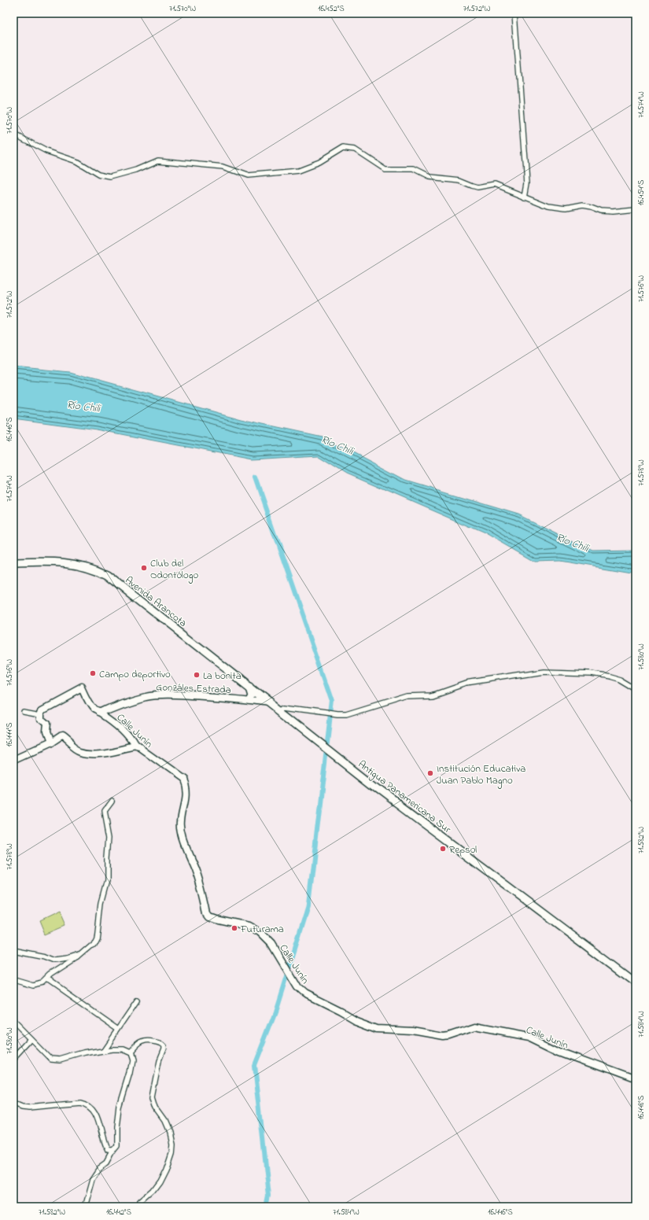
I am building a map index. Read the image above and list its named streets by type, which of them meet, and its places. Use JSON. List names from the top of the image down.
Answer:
{
  "streets": {
    "main road": ["Avenida Arancota", "Antigua Panamericana Sur"],
    "street": ["Gonzáles Estrada", "Calle Junín"]
  },
  "crossings": [
    ["Avenida Arancota", "Gonzáles Estrada"],
    ["Avenida Arancota", "Antigua Panamericana Sur"],
    ["Gonzáles Estrada", "Calle Junín"],
    ["Gonzáles Estrada", "Antigua Panamericana Sur"]
  ],
  "water": ["Río Chili"],
  "places": [
    "Club del Odontólogo",
    "Campo deportivo",
    "La bonita",
    "Institución Educativa Juan Pablo Magno",
    "Repsol",
    "Futurama"
  ],
  "coordinates": [
    "71.570°W",
    "16.452°S",
    "71.572°W",
    "71.574°W",
    "16.454°S",
    "71.576°W",
    "16.446°S",
    "71.578°W",
    "71.580°W",
    "16.444°S",
    "71.582°W",
    "71.584°W",
    "16.448°S",
    "16.442°S"
  ]
}
